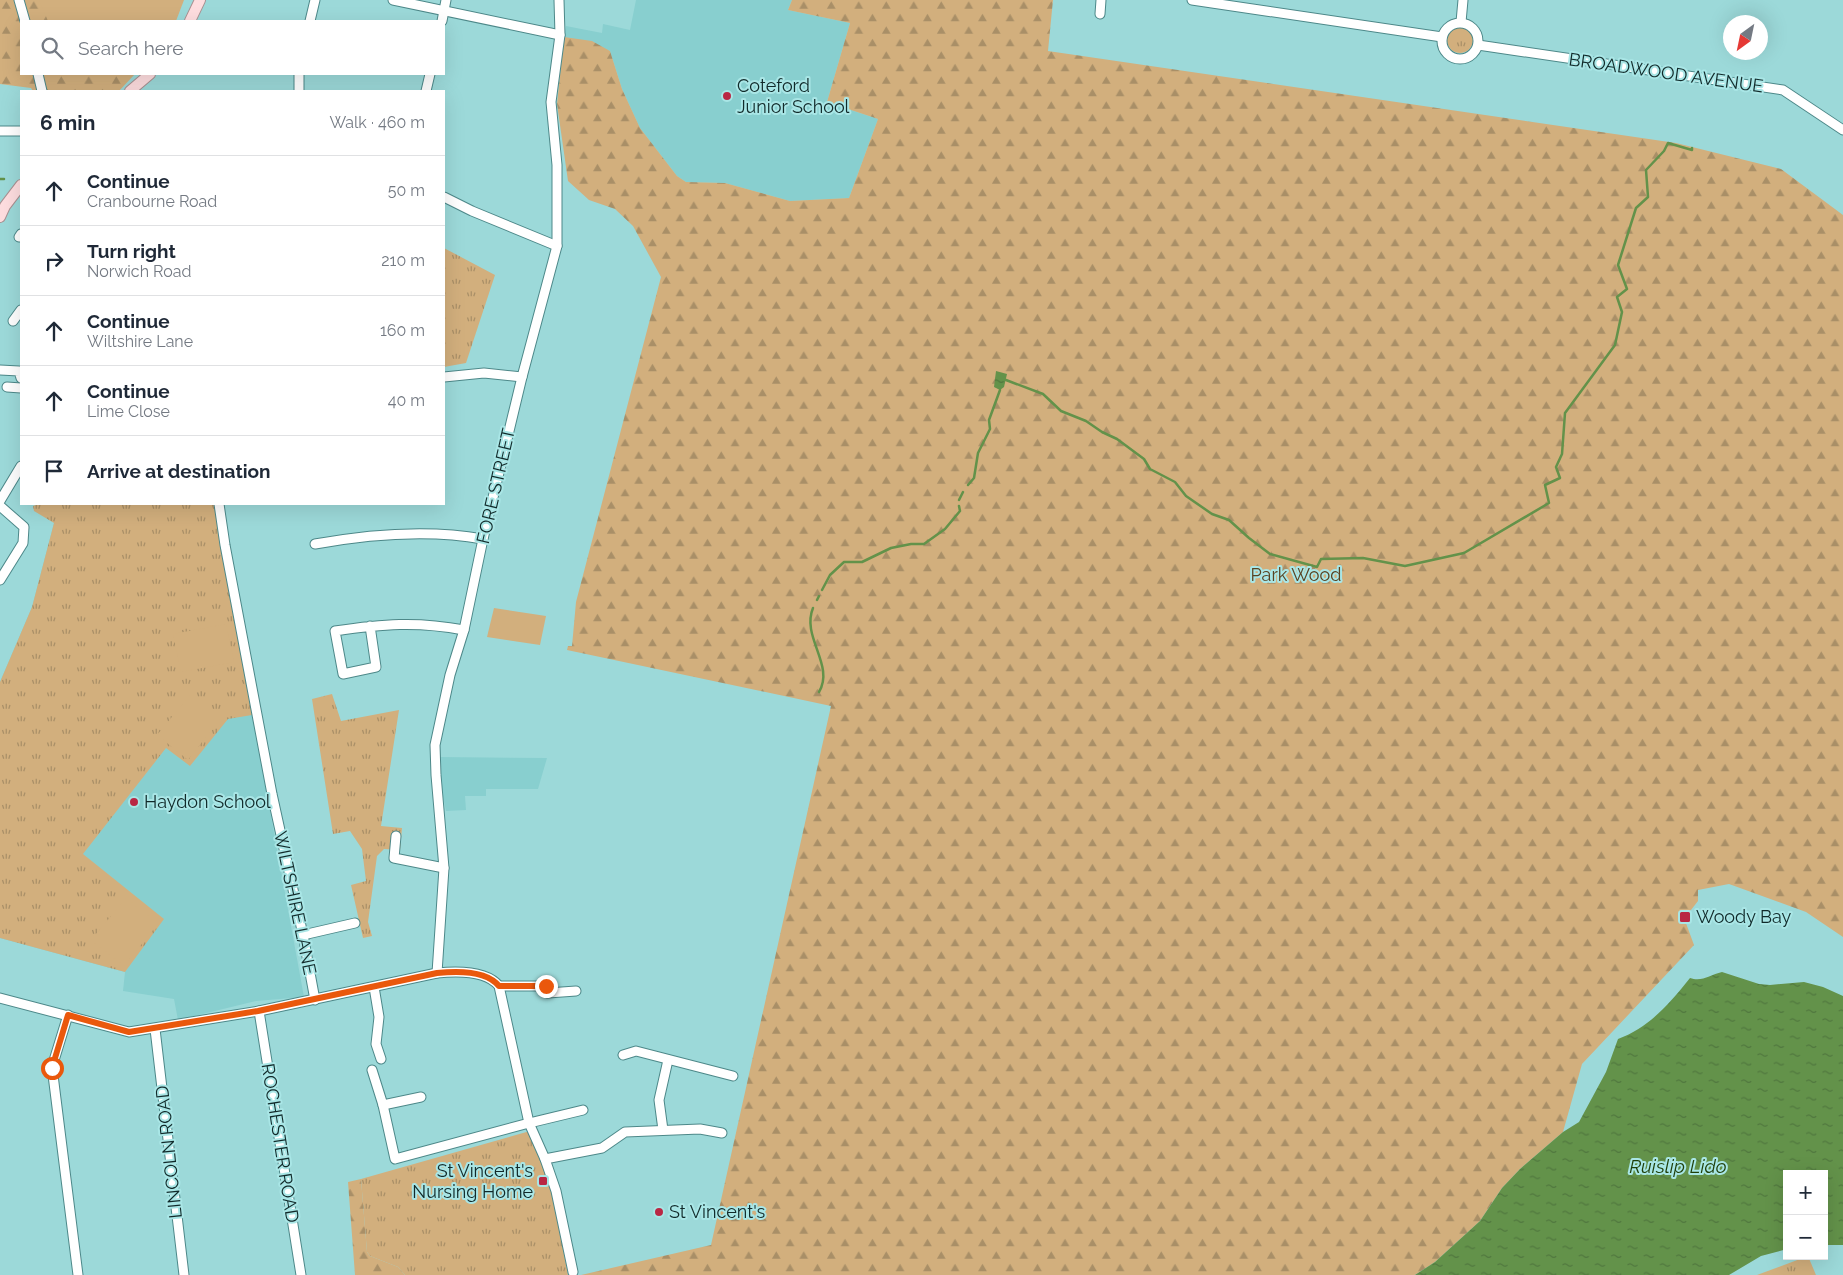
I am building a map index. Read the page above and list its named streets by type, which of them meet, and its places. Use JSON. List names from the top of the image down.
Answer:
{
  "streets": {
    "street": [
      "BROADWOOD AVENUE",
      "FORE STREET",
      "WILTSHIRE LANE",
      "ROCHESTER ROAD",
      "LINCOLN ROAD"
    ]
  },
  "crossings": [
    ["FORE STREET", "WILTSHIRE LANE"]
  ],
  "water": ["Ruislip Lido"],
  "parks": ["Park Wood"],
  "places": {
    "other": ["Coteford Junior School", "Haydon School", "St Vincent's"],
    "transit": ["Woody Bay", "St Vincent's Nursing Home"]
  },
  "north": "bottom left",
  "page": {
    "search": "Search here",
    "heading": ["6 min", "Walk · 460 m"],
    "list": [
      ["Continue", "Cranbourne Road", "50 m"],
      ["Turn right", "Norwich Road", "210 m"],
      ["Continue", "Wiltshire Lane", "160 m"],
      ["Continue", "Lime Close", "40 m"],
      "Arrive at destination"
    ],
    "map_buttons": ["+", "−"]
  }
}
